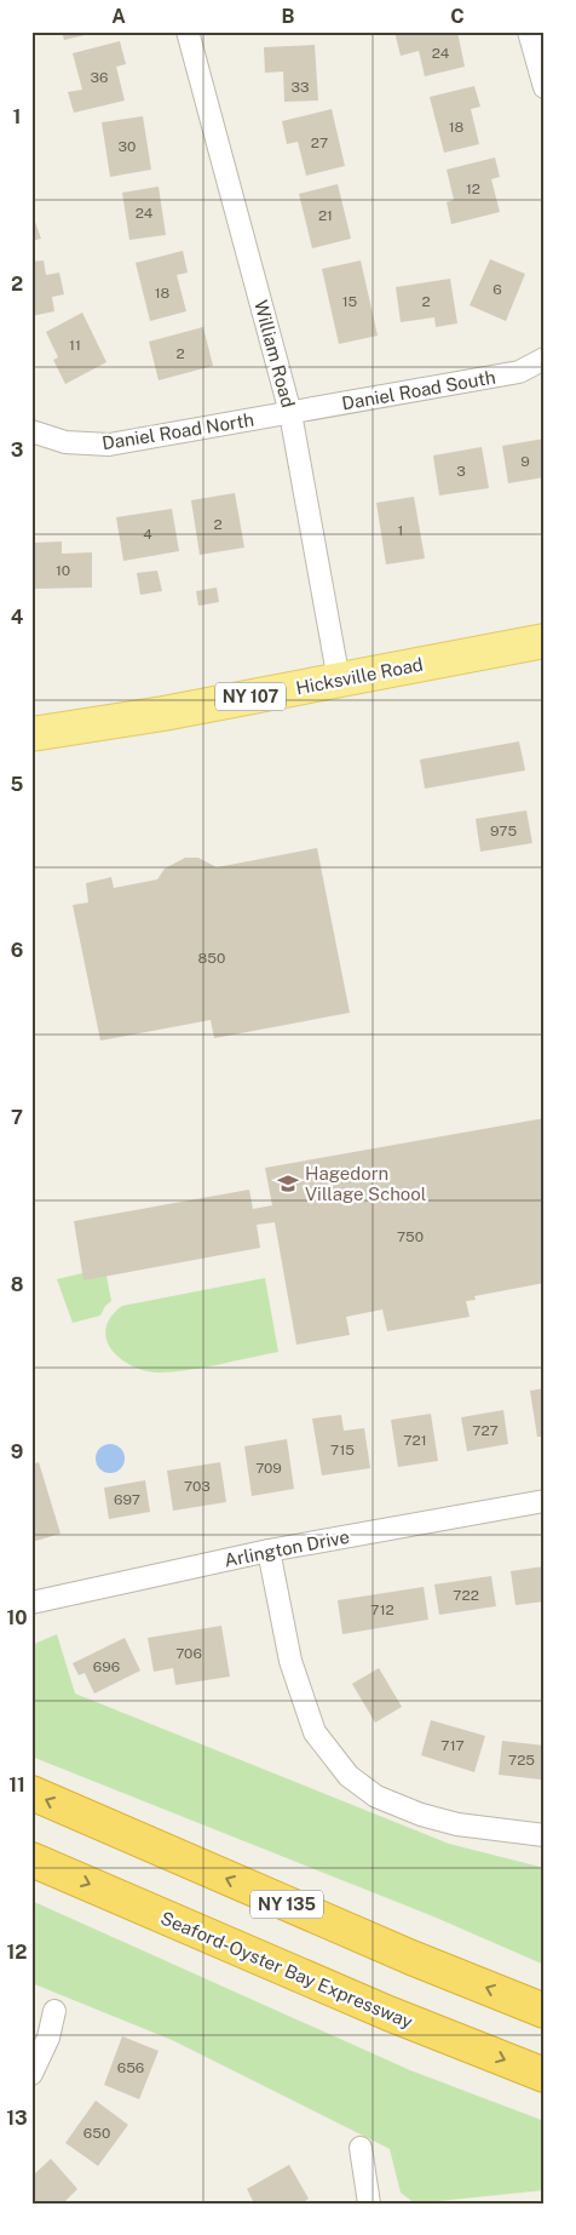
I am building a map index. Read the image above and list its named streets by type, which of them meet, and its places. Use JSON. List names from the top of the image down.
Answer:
{
  "streets": {
    "highway": ["NY 135", "Seaford-Oyster Bay Expressway"],
    "main road": ["Hicksville Road", "NY 107"],
    "street": [
      "William Road",
      "Daniel Road South",
      "Daniel Road North",
      "Arlington Drive"
    ]
  },
  "crossings": [
    ["William Road", "Daniel Road South"],
    ["William Road", "Daniel Road North"],
    ["William Road", "Hicksville Road"],
    ["Daniel Road South", "Daniel Road North"]
  ],
  "places": {
    "school or university": ["Hagedorn Village School"]
  },
  "house_numbers": [
    "24",
    "36",
    "33",
    "18",
    "27",
    "30",
    "12",
    "24",
    "21",
    "6",
    "18",
    "15",
    "2",
    "11",
    "2",
    "9",
    "3",
    "2",
    "1",
    "4",
    "10",
    "975",
    "850",
    "750",
    "727",
    "721",
    "715",
    "709",
    "703",
    "697",
    "722",
    "712",
    "706",
    "696",
    "717",
    "725",
    "656",
    "650"
  ],
  "grid": {
    "columns": ["A", "B", "C"],
    "rows": [
      "1",
      "2",
      "3",
      "4",
      "5",
      "6",
      "7",
      "8",
      "9",
      "10",
      "11",
      "12",
      "13"
    ]
  }
}
